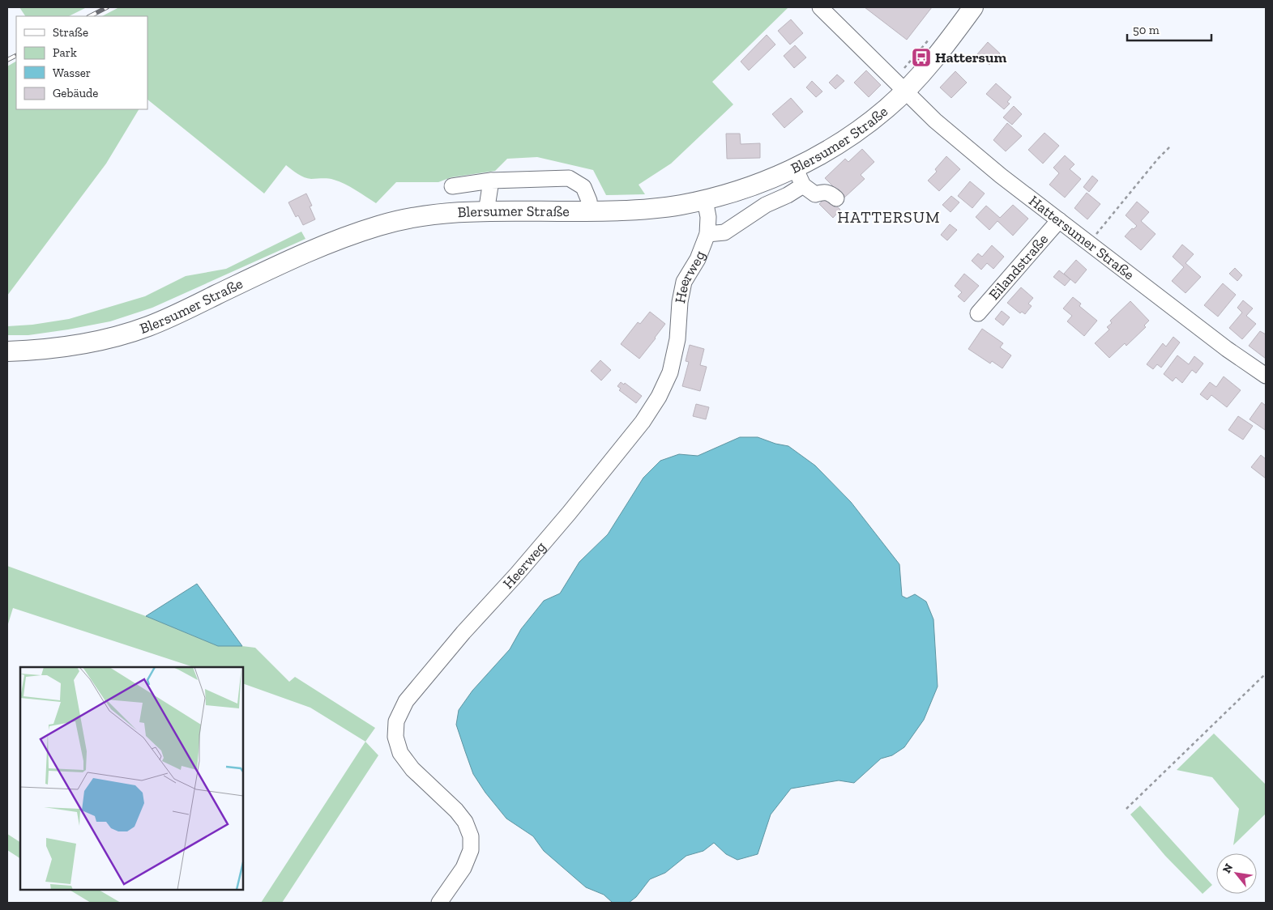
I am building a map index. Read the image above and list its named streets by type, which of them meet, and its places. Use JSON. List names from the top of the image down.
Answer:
{
  "streets": {
    "main road": ["Blersumer Straße"],
    "street": ["Hattersumer Straße", "Eilandstraße", "Heerweg"]
  },
  "crossings": [
    ["Blersumer Straße", "Hattersumer Straße"],
    ["Blersumer Straße", "Heerweg"],
    ["Hattersumer Straße", "Eilandstraße"]
  ],
  "districts": ["HATTERSUM"],
  "places": {
    "bus stop": ["Hattersum"]
  },
  "legend": [
    "Straße",
    "Park",
    "Wasser",
    "Gebäude"
  ],
  "scale_bar": "50 m",
  "north": "top left"
}
